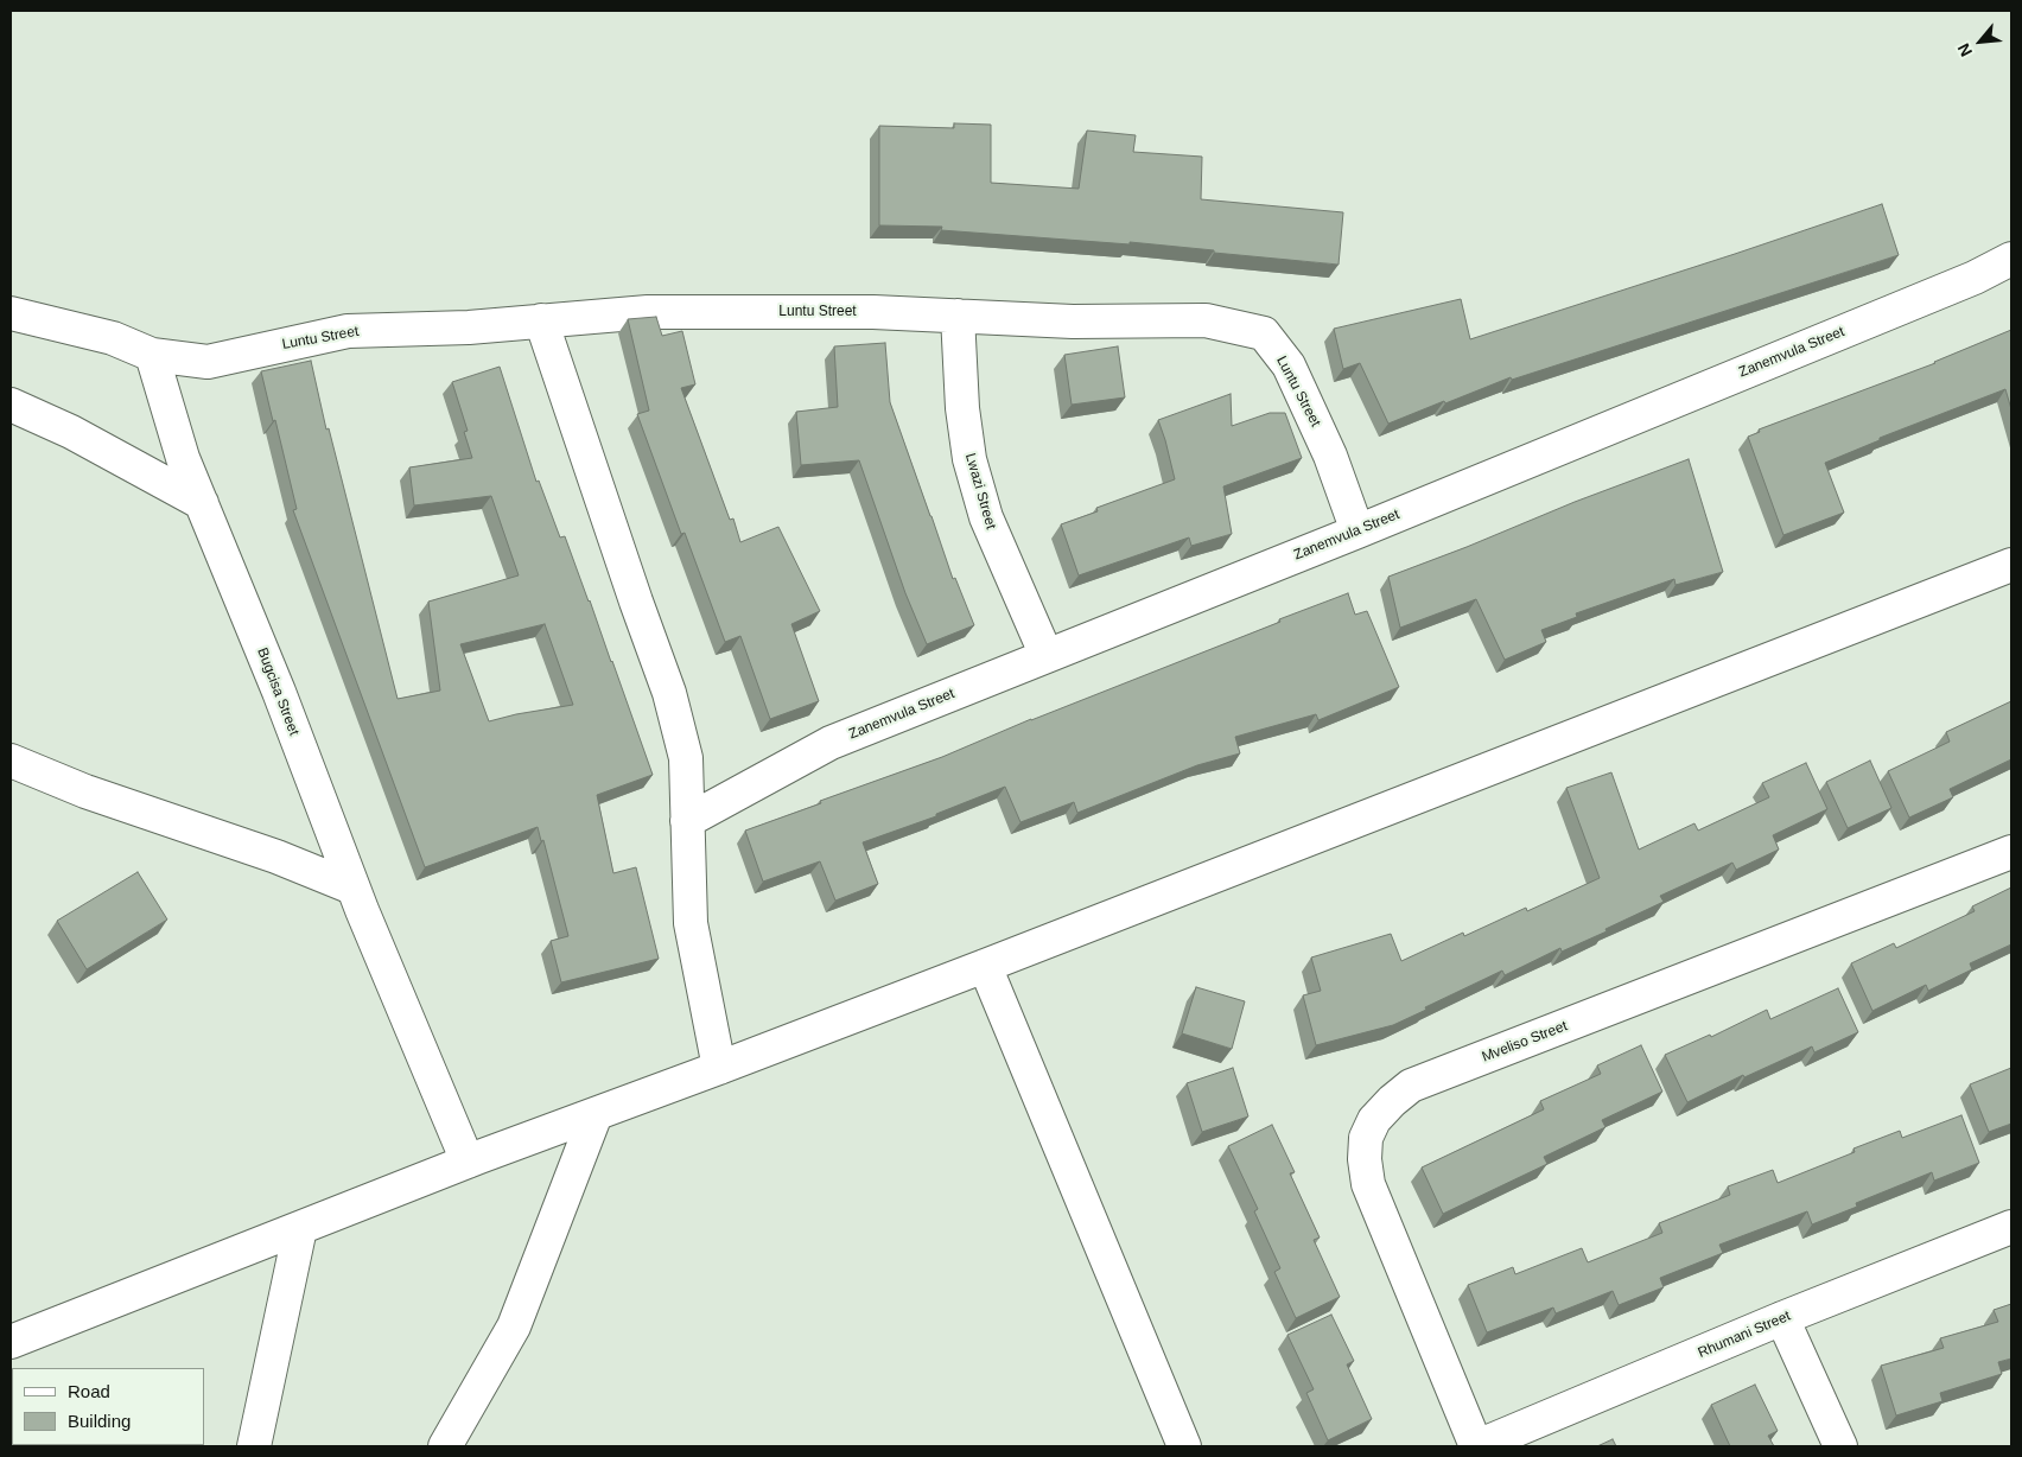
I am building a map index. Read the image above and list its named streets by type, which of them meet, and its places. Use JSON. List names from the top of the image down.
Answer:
{
  "streets": {
    "street": [
      "Luntu Street",
      "Zanemvula Street",
      "Lwazi Street",
      "Bugcisa Street",
      "Mveliso Street",
      "Rhumani Street"
    ]
  },
  "crossings": [
    ["Luntu Street", "Zanemvula Street"],
    ["Luntu Street", "Lwazi Street"],
    ["Luntu Street", "Bugcisa Street"],
    ["Zanemvula Street", "Lwazi Street"],
    ["Mveliso Street", "Rhumani Street"]
  ],
  "legend": ["Road", "Building"],
  "north": "bottom left"
}
